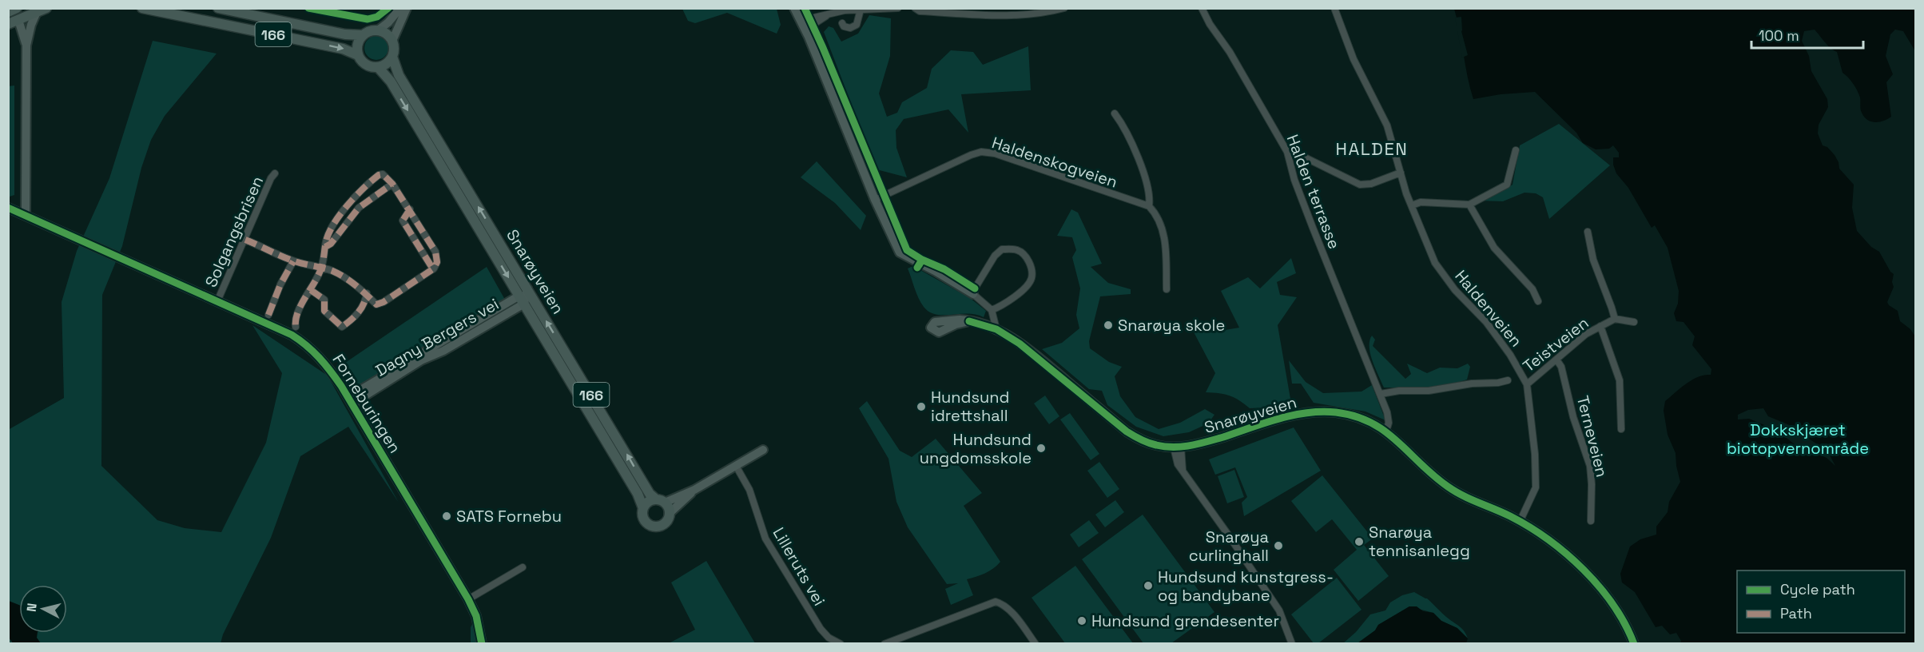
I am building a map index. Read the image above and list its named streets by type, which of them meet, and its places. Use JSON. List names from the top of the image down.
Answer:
{
  "streets": {
    "main road": ["166", "Snarøyveien"],
    "street": [
      "Haldenskogveien",
      "Halden terrasse",
      "Solgangsbrisen",
      "Haldenveien",
      "Dagny Bergers vei",
      "Teistveien",
      "Forneburingen",
      "Terneveien",
      "Lilleruts vei"
    ]
  },
  "crossings": [
    ["166", "Snarøyveien"],
    ["Halden terrasse", "Snarøyveien"],
    ["Solgangsbrisen", "Forneburingen"],
    ["Snarøyveien", "Haldenveien"],
    ["Snarøyveien", "Dagny Bergers vei"],
    ["Haldenveien", "Teistveien"],
    ["Dagny Bergers vei", "Forneburingen"],
    ["Teistveien", "Terneveien"]
  ],
  "districts": ["HALDEN"],
  "parks": ["Dokkskjæret biotopvernområde"],
  "places": [
    "Snarøya skole",
    "Hundsund idrettshall",
    "Hundsund ungdomsskole",
    "SATS Fornebu",
    "Snarøya tennisanlegg",
    "Snarøya curlinghall",
    "Hundsund kunstgress- og bandybane",
    "Hundsund grendesenter"
  ],
  "legend": ["Cycle path", "Path"],
  "scale_bar": "100 m",
  "north": "left"
}
